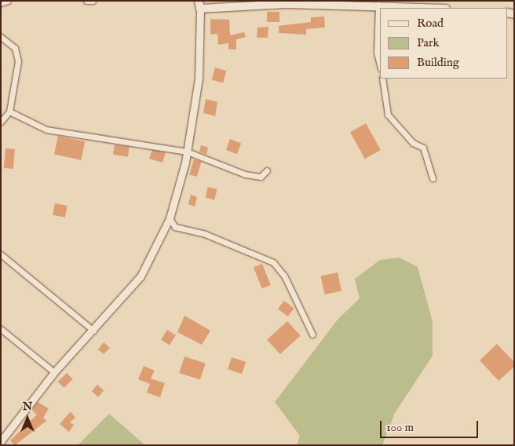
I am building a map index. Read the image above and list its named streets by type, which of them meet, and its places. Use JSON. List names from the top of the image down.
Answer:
{
  "legend": ["Road", "Park", "Building"],
  "scale_bar": "100 m",
  "north": "top"
}
